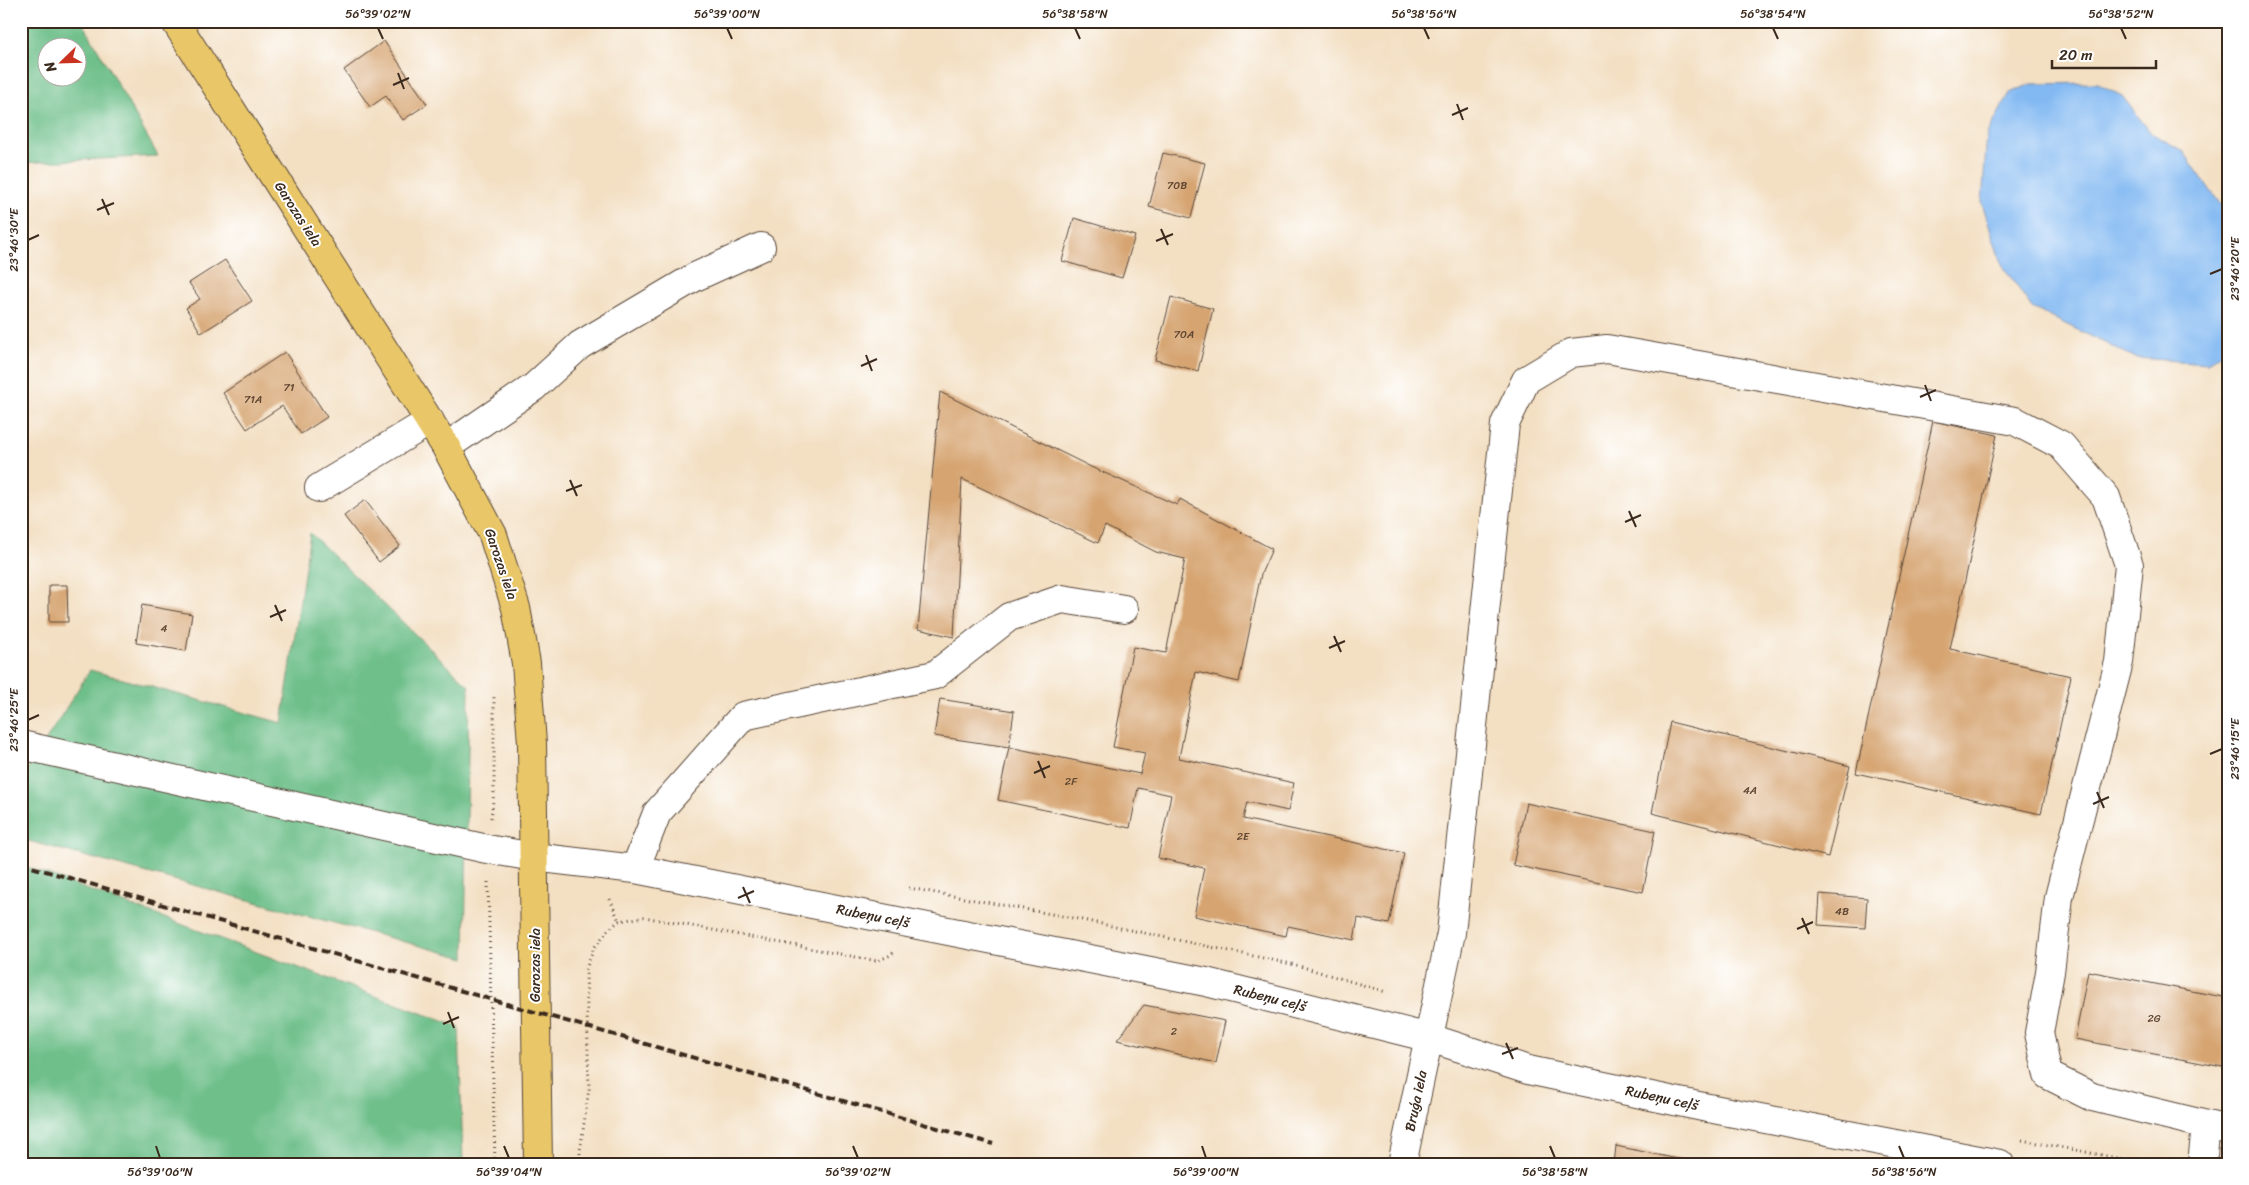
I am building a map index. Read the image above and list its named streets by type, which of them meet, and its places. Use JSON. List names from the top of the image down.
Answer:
{
  "streets": {
    "main road": ["Garozas iela"],
    "street": ["Rubeņu ceļš", "Bruģa iela"]
  },
  "crossings": [
    ["Garozas iela", "Rubeņu ceļš"],
    ["Rubeņu ceļš", "Bruģa iela"]
  ],
  "house_numbers": [
    "70B",
    "70A",
    "71",
    "71A",
    "4",
    "2F",
    "4A",
    "2E",
    "4B",
    "2G",
    "2"
  ],
  "scale_bar": "20 m",
  "north": "bottom left",
  "coordinates": [
    "56°39'02\"N",
    "56°39'00\"N",
    "56°38'58\"N",
    "56°38'56\"N",
    "56°38'54\"N",
    "56°38'52\"N",
    "23°46'30\"E",
    "23°46'20\"E",
    "23°46'25\"E",
    "23°46'15\"E",
    "56°39'06\"N",
    "56°39'04\"N"
  ]
}
